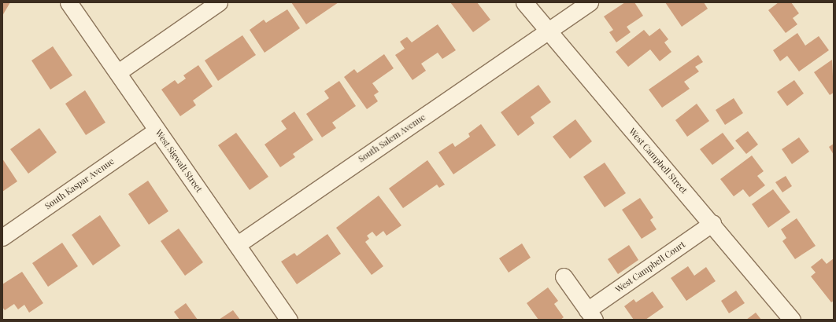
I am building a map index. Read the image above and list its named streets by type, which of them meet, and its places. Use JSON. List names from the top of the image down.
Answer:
{
  "streets": {
    "street": [
      "South Salem Avenue",
      "West Sigwalt Street",
      "West Campbell Street",
      "South Kaspar Avenue",
      "West Campbell Court"
    ]
  },
  "crossings": [
    ["South Salem Avenue", "West Sigwalt Street"],
    ["South Salem Avenue", "West Campbell Street"],
    ["West Sigwalt Street", "South Kaspar Avenue"],
    ["West Campbell Street", "West Campbell Court"]
  ]
}
